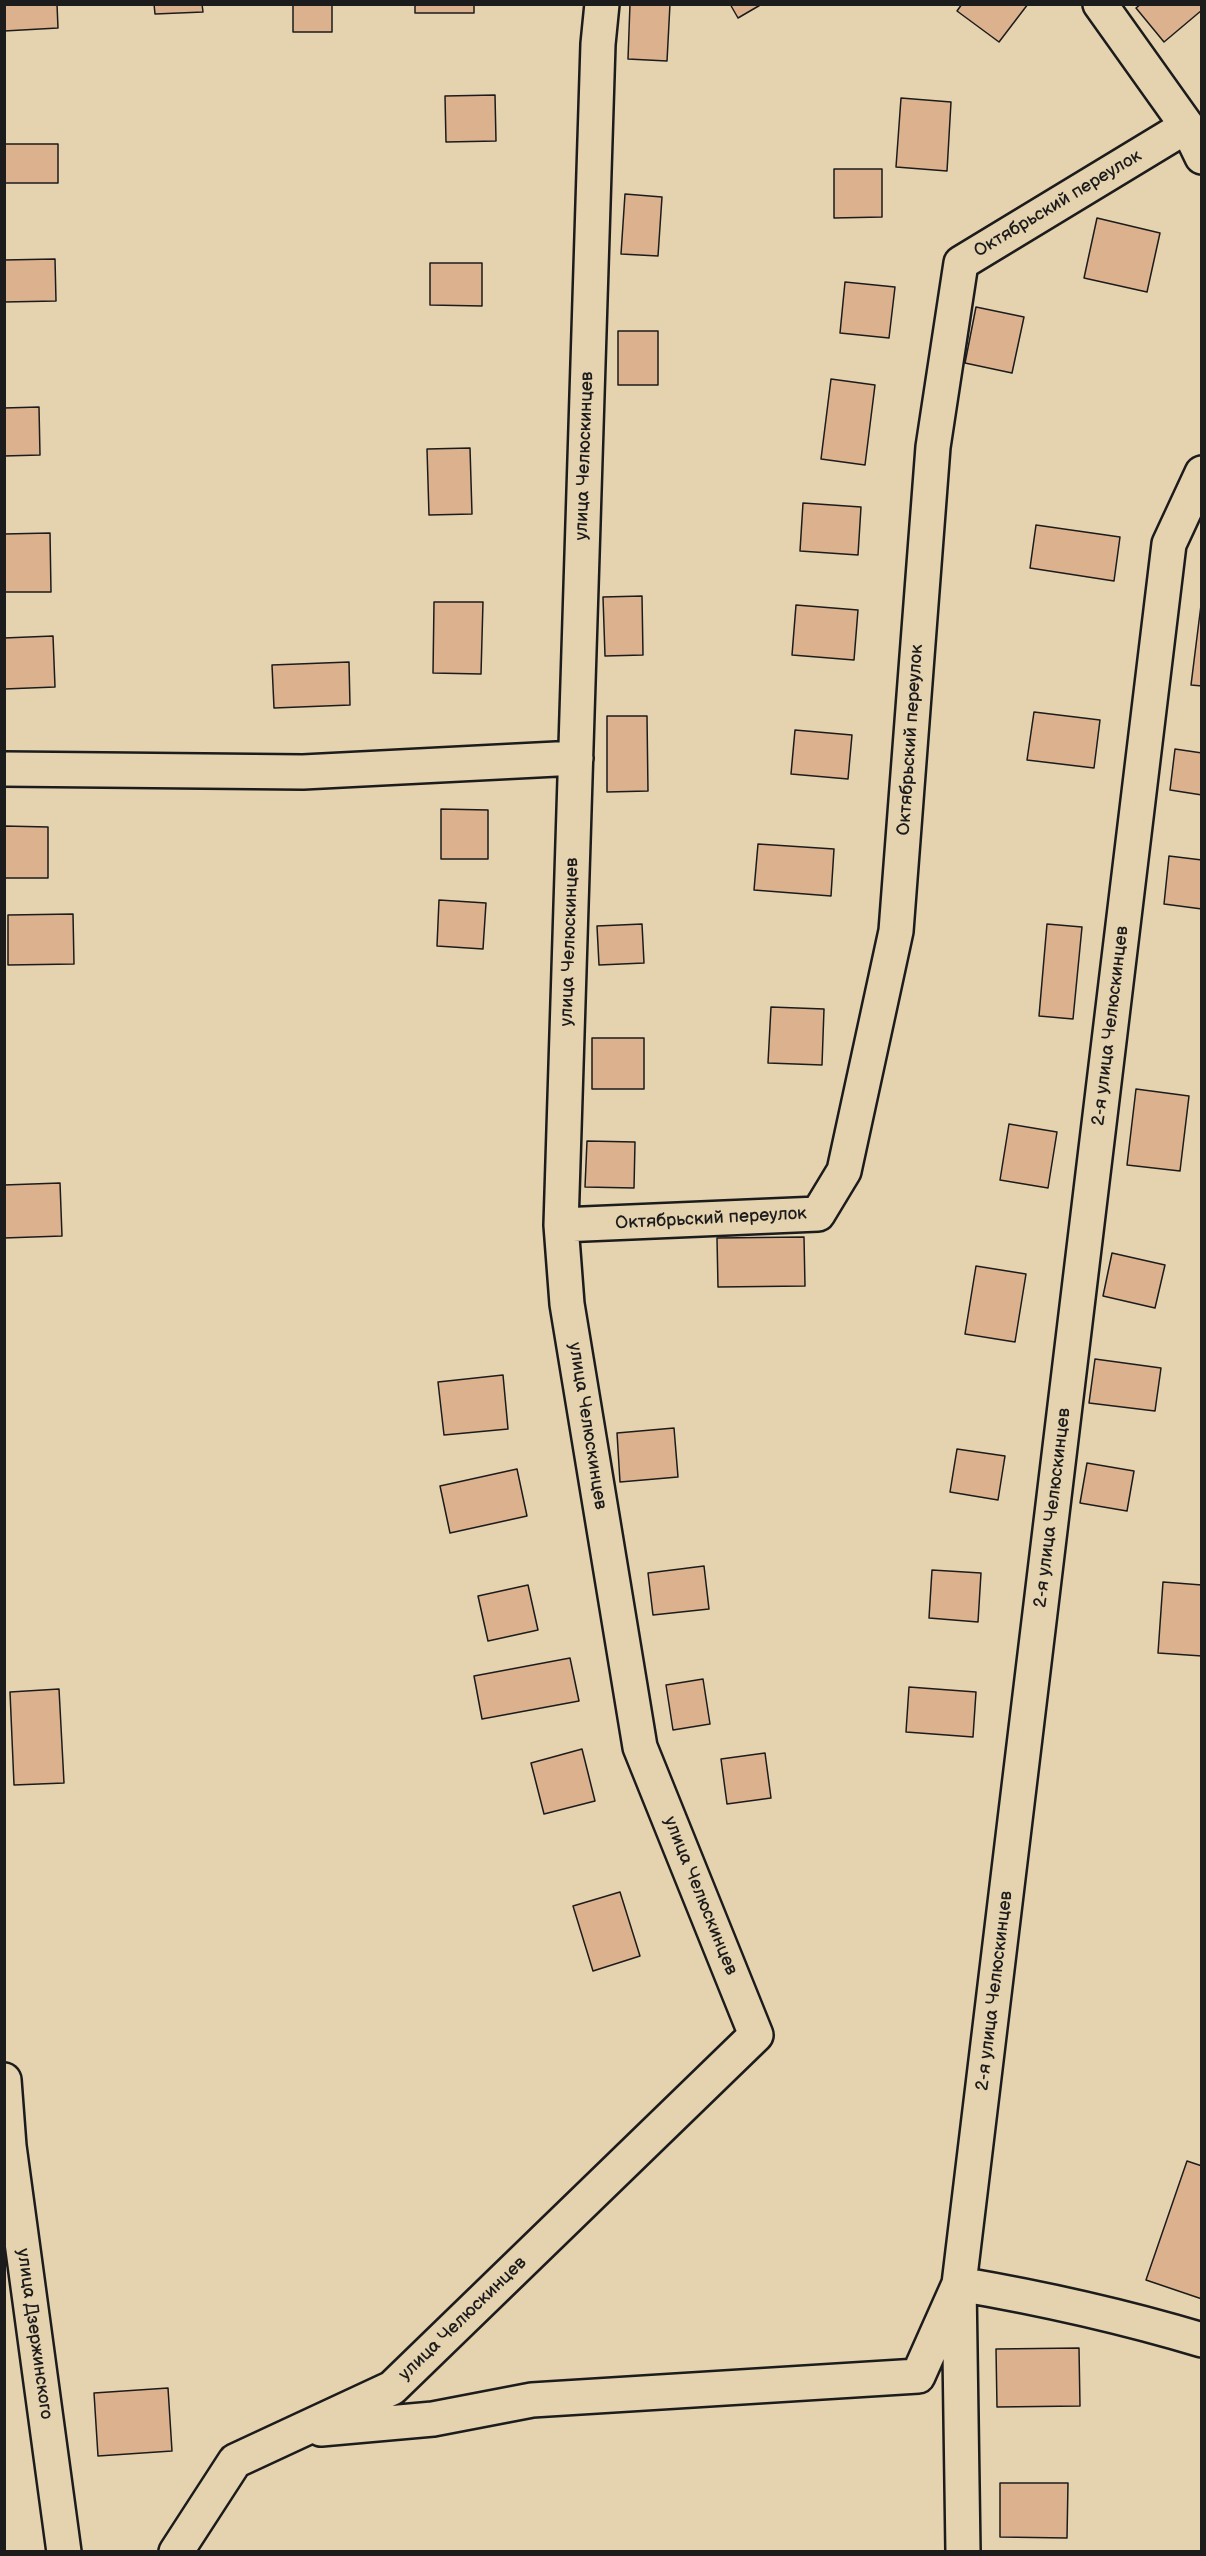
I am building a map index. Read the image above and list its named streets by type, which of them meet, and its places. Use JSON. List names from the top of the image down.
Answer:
{
  "streets": {
    "street": [
      "Октябрьский переулок",
      "улица Челюскинцев",
      "2-я улица Челюскинцев",
      "улица Дзержинского"
    ]
  },
  "crossings": [
    ["Октябрьский переулок", "улица Челюскинцев"]
  ]
}
